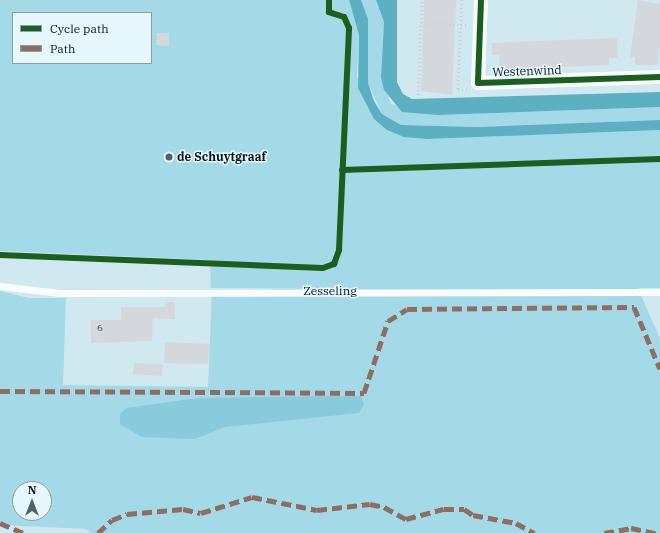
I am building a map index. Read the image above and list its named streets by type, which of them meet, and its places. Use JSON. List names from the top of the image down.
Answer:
{
  "streets": {
    "street": ["Westenwind"],
    "lane": ["Zesseling"]
  },
  "places": ["de Schuytgraaf"],
  "house_numbers": ["6"],
  "legend": ["Cycle path", "Path"],
  "north": "top"
}
